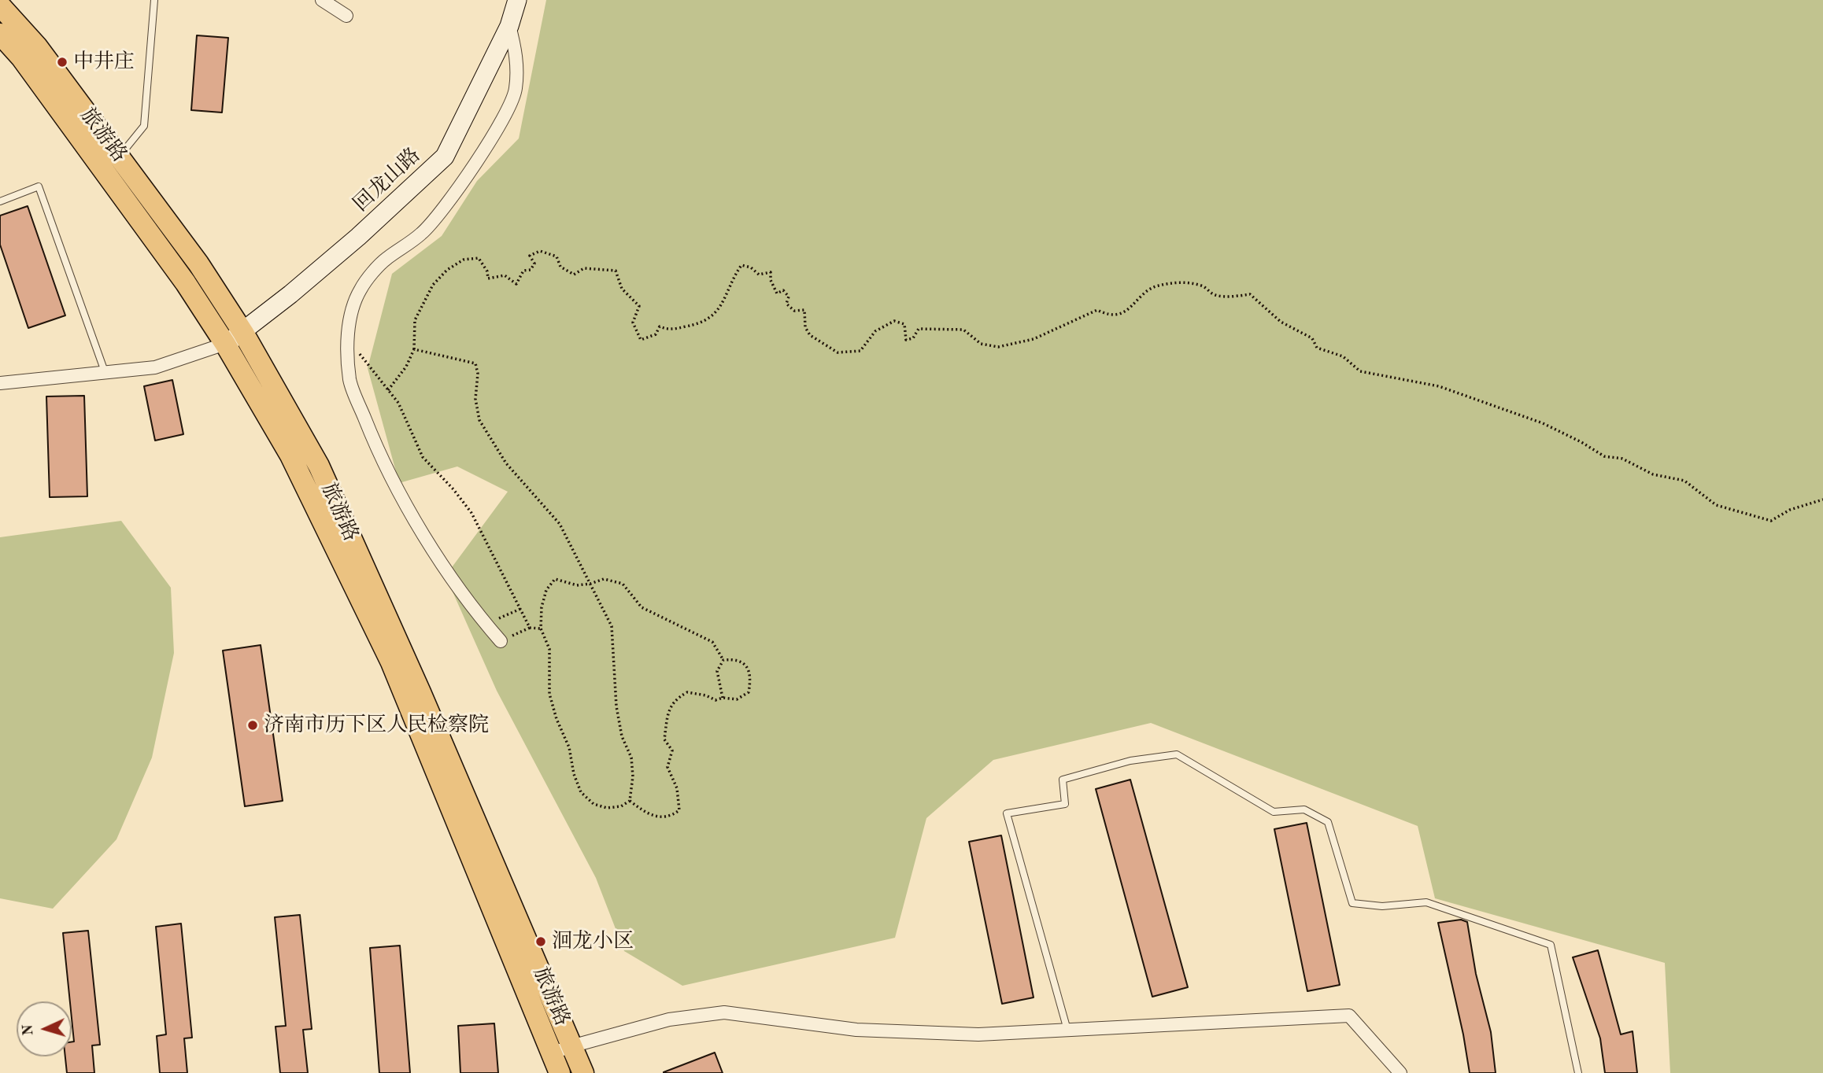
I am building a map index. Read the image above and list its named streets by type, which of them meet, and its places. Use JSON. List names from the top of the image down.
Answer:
{
  "streets": {
    "main road": ["旅游路"],
    "street": ["回龙山路"]
  },
  "crossings": [
    ["旅游路", "回龙山路"]
  ],
  "places": ["中井庄", "济南市历下区人民检察院", "洄龙小区"],
  "north": "left"
}
